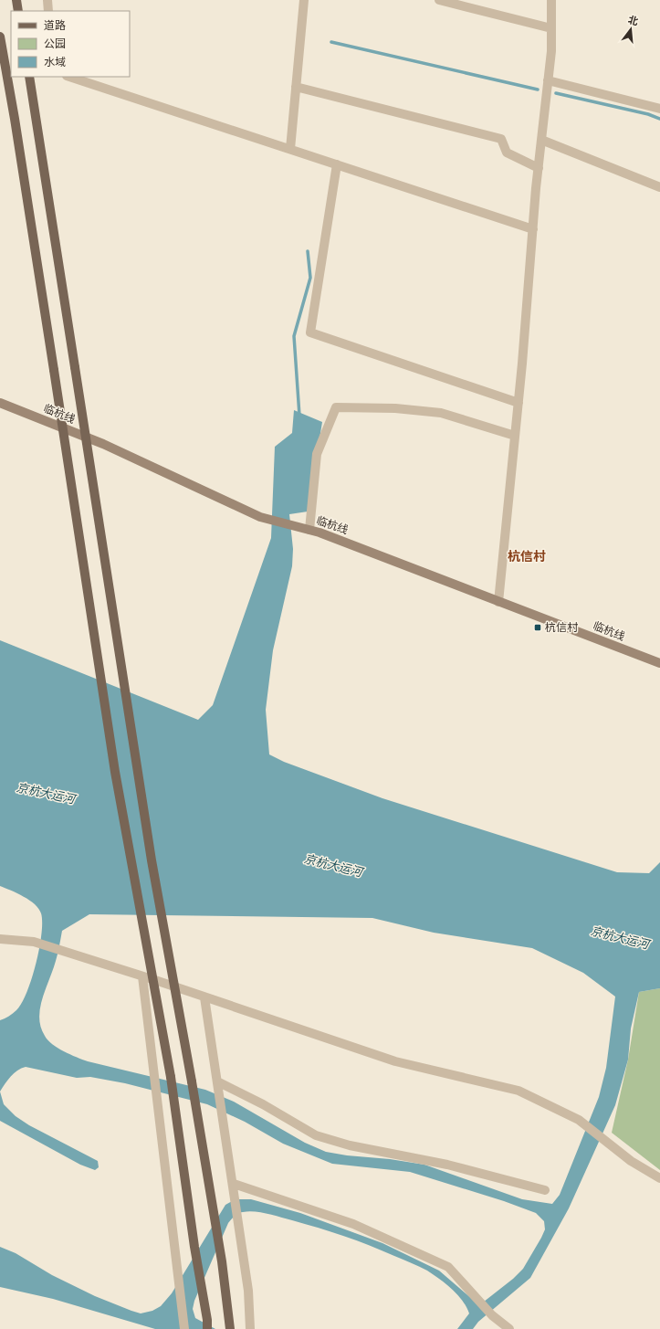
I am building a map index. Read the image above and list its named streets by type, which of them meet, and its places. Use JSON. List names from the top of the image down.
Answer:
{
  "streets": {
    "street": ["临杭线"]
  },
  "districts": ["杭信村"],
  "water": ["京杭大运河"],
  "places": {
    "transit": ["杭信村"]
  },
  "legend": ["道路", "公园", "水域"],
  "north": "top"
}
